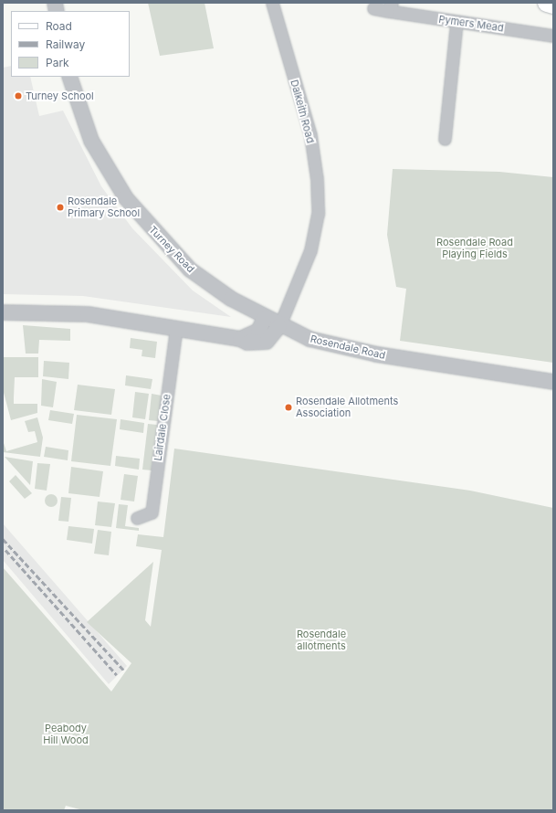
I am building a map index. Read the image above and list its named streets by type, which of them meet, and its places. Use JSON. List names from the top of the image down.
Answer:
{
  "streets": {
    "street": [
      "Pymers Mead",
      "Dalkeith Road",
      "Turney Road",
      "Rosendale Road",
      "Lairdale Close"
    ]
  },
  "crossings": [
    ["Dalkeith Road", "Rosendale Road"],
    ["Turney Road", "Rosendale Road"]
  ],
  "parks": ["Rosendale Road Playing Fields", "Rosendale allotments", "Peabody Hill Wood"],
  "places": ["Turney School", "Rosendale Primary School", "Rosendale Allotments Association"],
  "legend": ["Road", "Railway", "Park"]
}
